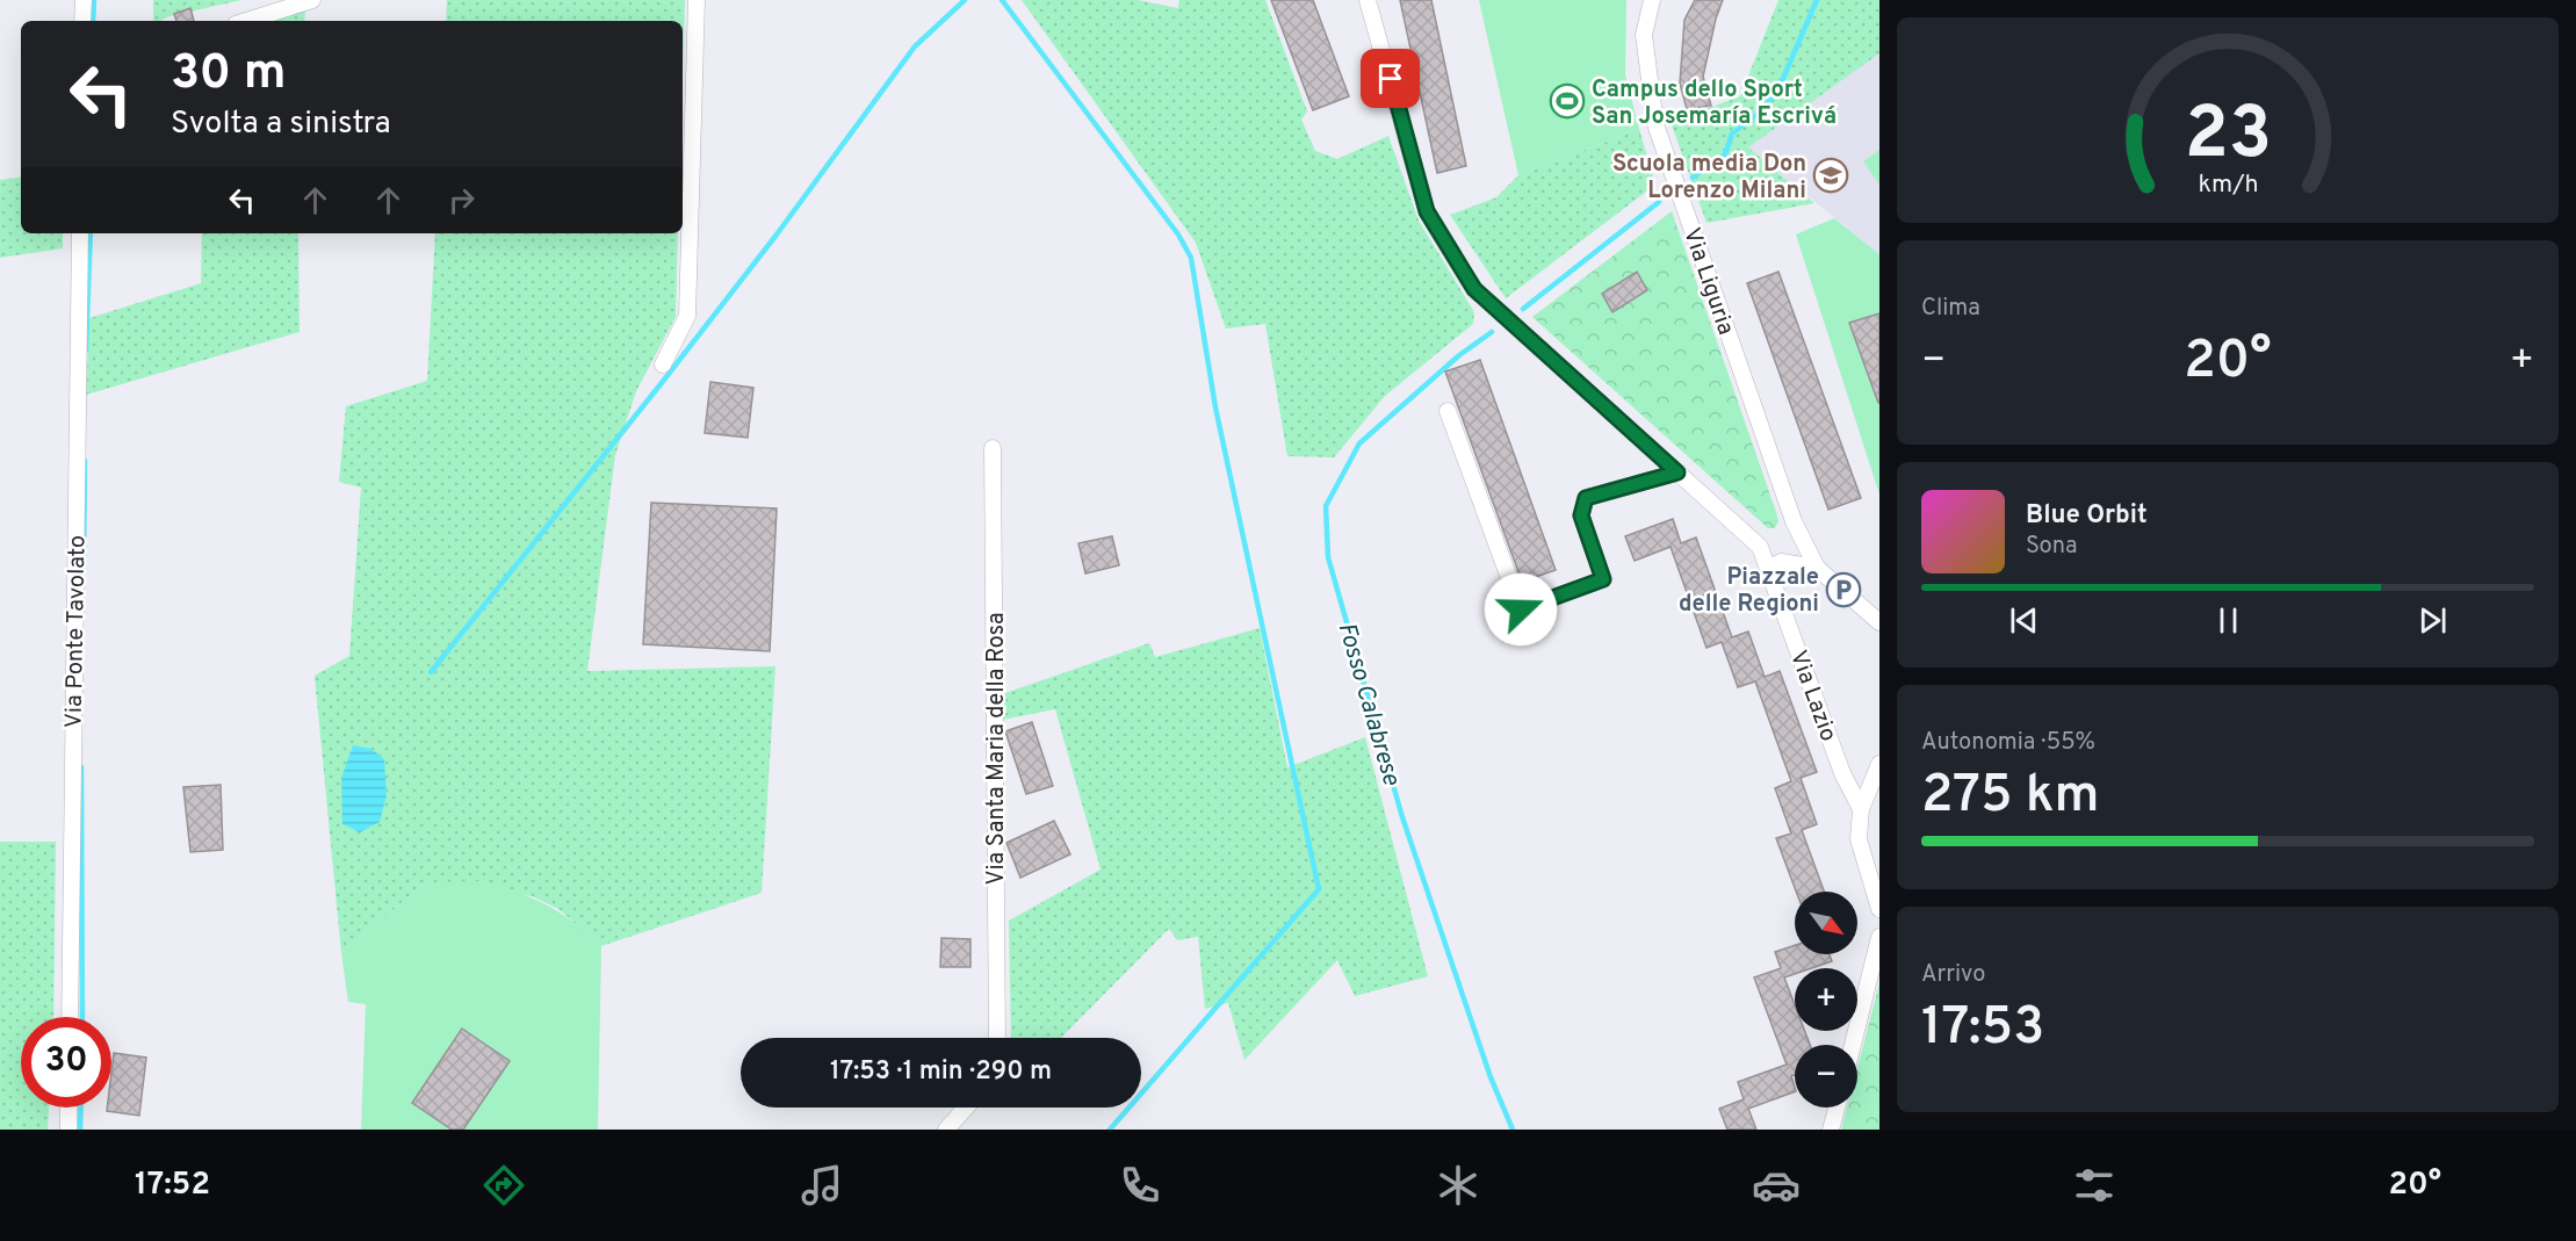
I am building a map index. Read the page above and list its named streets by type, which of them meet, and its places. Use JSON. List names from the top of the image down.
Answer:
{
  "streets": {
    "street": [
      "Via Liguria",
      "Via Ponte Tavolato",
      "Via Lazio",
      "Via Santa Maria della Rosa"
    ]
  },
  "water": ["Fosso Calabrese"],
  "places": {
    "sports": ["Campus dello Sport San Josemaría Escrivá"],
    "school or university": ["Scuola media Don Lorenzo Milani"],
    "parking": ["Piazzale delle Regioni"]
  },
  "north": "bottom right",
  "page": {
    "turn": ["30 m", "Svolta a sinistra"],
    "tile": [
      "Clima",
      ["Autonomia · 55%", "275 km"],
      ["Arrivo", "17:53"]
    ],
    "heat": ["−", "20°", "+"],
    "song": ["Blue Orbit", "Sona"],
    "map_buttons": ["+", "−"],
    "limit": "30",
    "trip": "17:53 · 1 min · 290 m",
    "tabs": ["17:52", "20°"],
    "gauge": ["23", "km/h"]
  }
}
